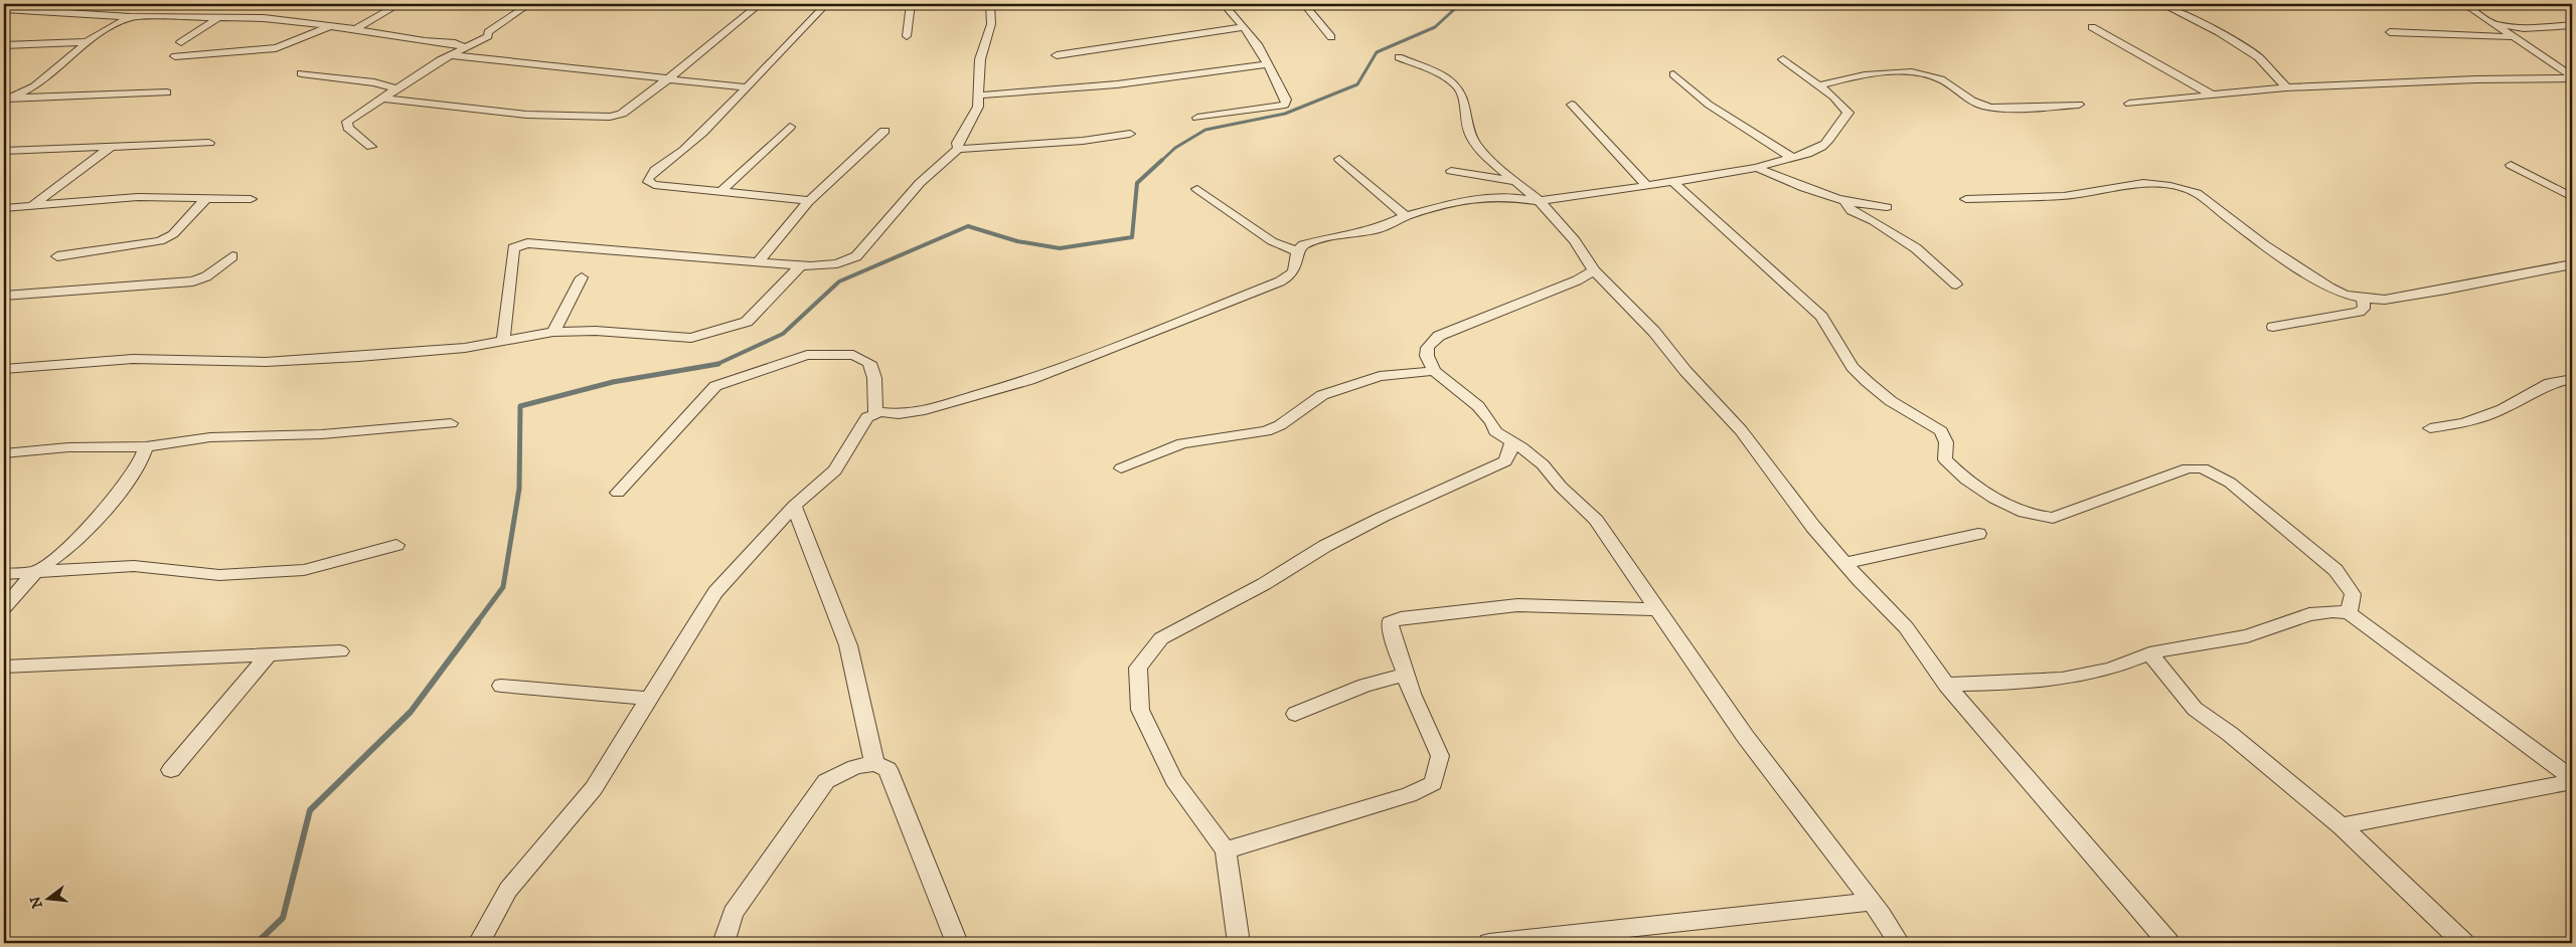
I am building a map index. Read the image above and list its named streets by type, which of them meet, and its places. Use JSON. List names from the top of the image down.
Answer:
{
  "north": "left"
}
